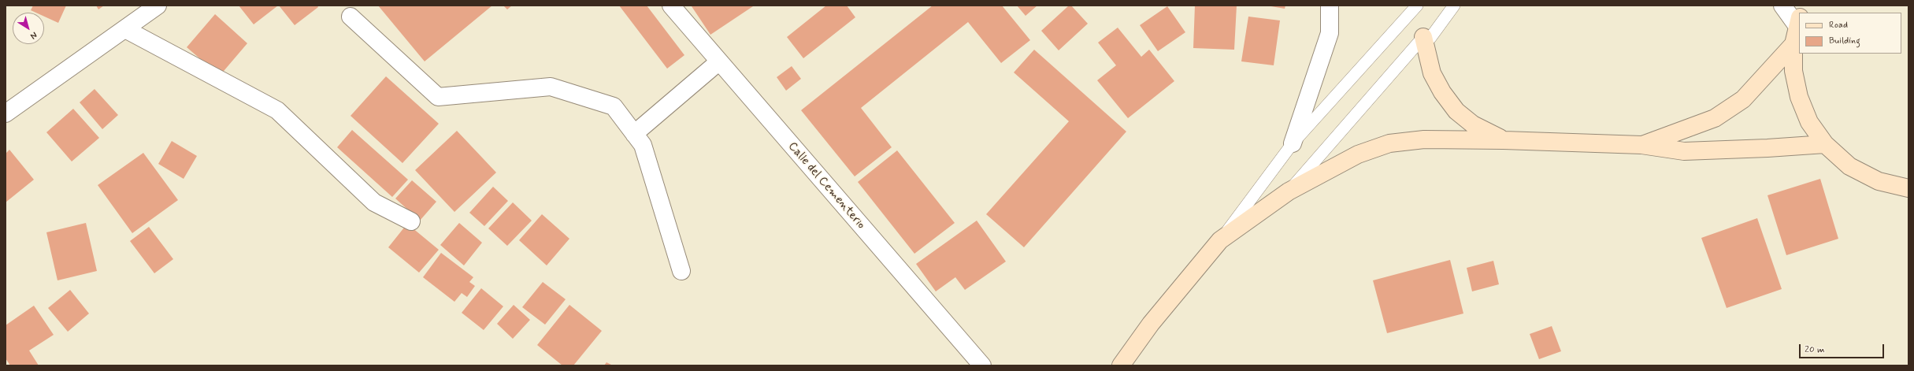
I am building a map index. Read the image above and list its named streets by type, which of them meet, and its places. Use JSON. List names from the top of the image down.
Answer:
{
  "streets": {
    "street": ["Calle del Cementerio"]
  },
  "legend": ["Road", "Building"],
  "scale_bar": "20 m",
  "north": "bottom right"
}
